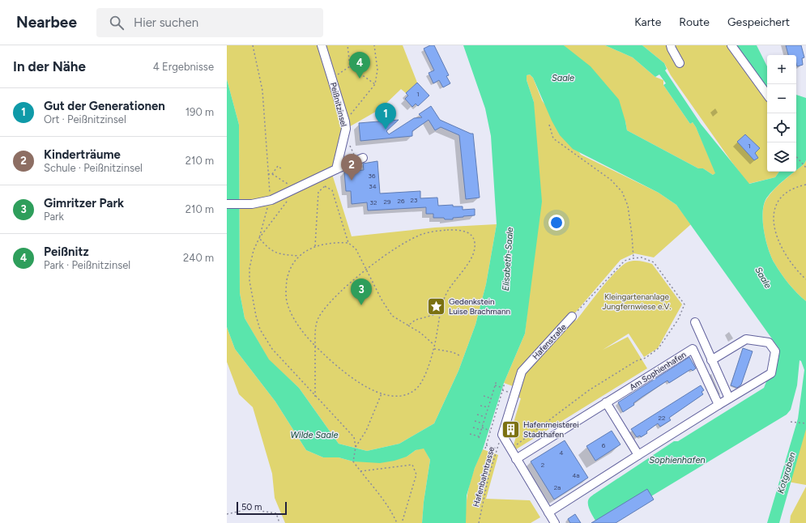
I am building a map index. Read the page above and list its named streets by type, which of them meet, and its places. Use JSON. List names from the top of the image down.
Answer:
{
  "streets": {
    "street": ["Peißnitzinsel", "Hafenstraße", "Am Sophienhafen"],
    "path": ["Hafenbahntrasse"]
  },
  "crossings": [
    ["Hafenstraße", "Hafenbahntrasse"]
  ],
  "water": [
    "Saale",
    "Elisabeth-Saale",
    "Wilde Saale",
    "Sophienhafen",
    "Kotgraben"
  ],
  "parks": ["Kleingartenanlage Jungfernwiese e.V."],
  "places": {
    "place": ["Gedenkstein Luise Brachmann"],
    "building": ["Hafenmeisterei Stadthafen"]
  },
  "house_numbers": [
    "1",
    "1",
    "36",
    "34",
    "23",
    "26",
    "29",
    "32",
    "22",
    "6",
    "4",
    "2",
    "4a",
    "2a"
  ],
  "scale_bar": "50 m",
  "page": {
    "header": "Nearbee",
    "search": "Hier suchen",
    "nav": ["Karte", "Route", "Gespeichert"],
    "heading": ["In der Nähe", "4 Ergebnisse"],
    "pins": [
      "4",
      "1",
      "2",
      "3"
    ],
    "map_buttons": ["+", "−"],
    "list": [
      {
        "mark": "1",
        "name": "Gut der Generationen",
        "note": "Ort · Peißnitzinsel",
        "value": "190 m"
      },
      {
        "mark": "2",
        "name": "Kinderträume",
        "note": "Schule · Peißnitzinsel",
        "value": "210 m"
      },
      {
        "mark": "3",
        "name": "Gimritzer Park",
        "note": "Park",
        "value": "210 m"
      },
      {
        "mark": "4",
        "name": "Peißnitz",
        "note": "Park · Peißnitzinsel",
        "value": "240 m"
      }
    ],
    "scale": "50 m"
  }
}
